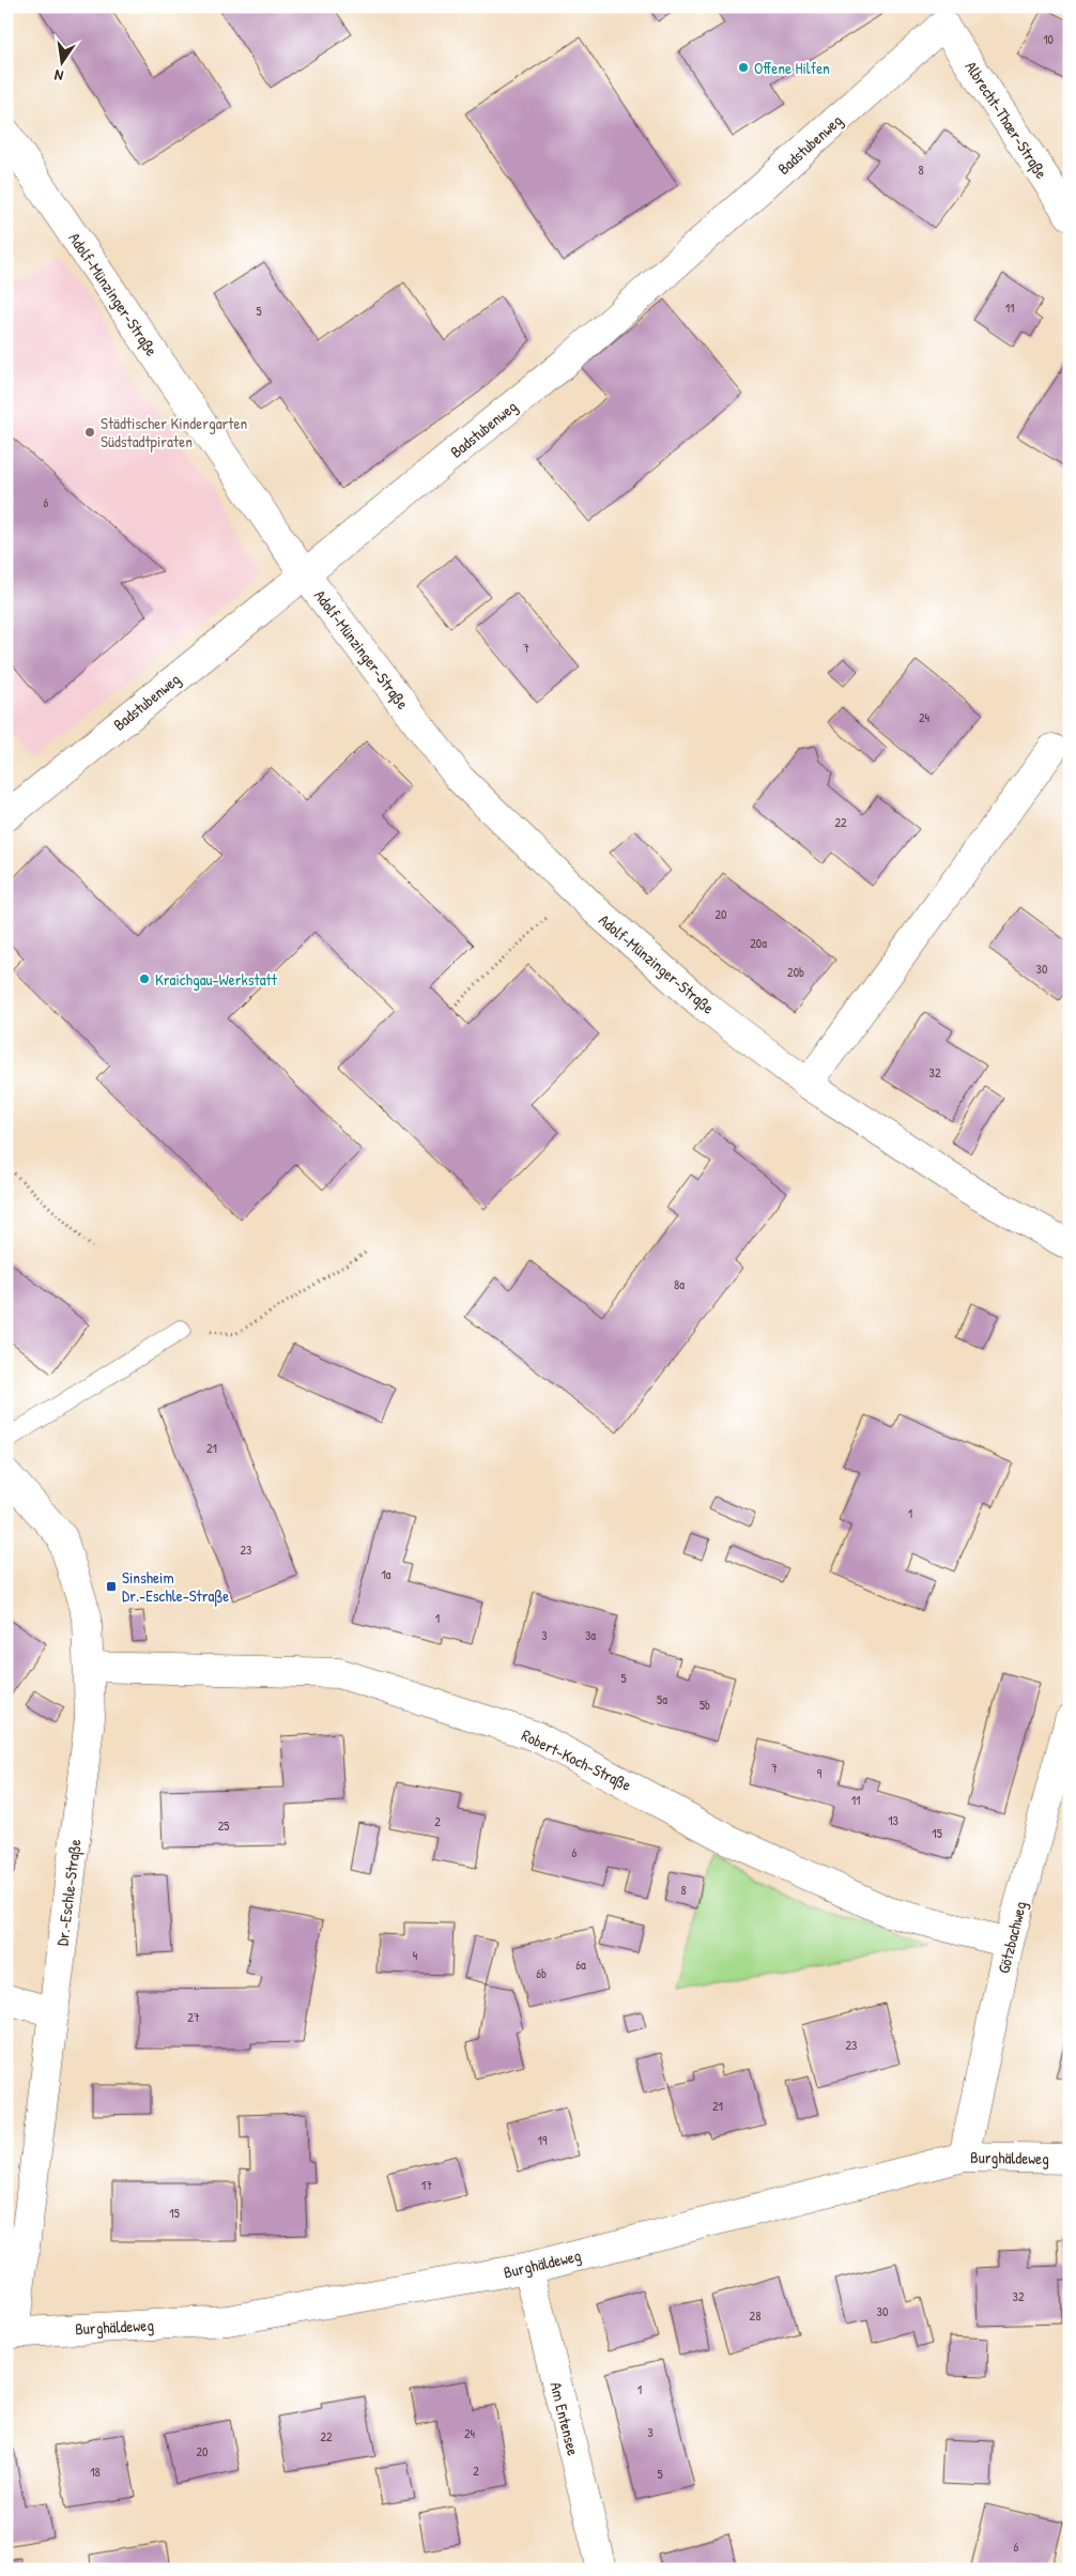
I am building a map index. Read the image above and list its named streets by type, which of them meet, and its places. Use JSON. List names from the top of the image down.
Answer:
{
  "streets": {
    "street": [
      "Albrecht-Thaer-Straße",
      "Badstubenweg",
      "Adolf-Münzinger-Straße",
      "Robert-Koch-Straße",
      "Dr.-Eschle-Straße",
      "Götzbachweg",
      "Burghäldeweg",
      "Am Entensee"
    ]
  },
  "crossings": [
    ["Albrecht-Thaer-Straße", "Badstubenweg"],
    ["Badstubenweg", "Adolf-Münzinger-Straße"],
    ["Robert-Koch-Straße", "Dr.-Eschle-Straße"],
    ["Robert-Koch-Straße", "Götzbachweg"],
    ["Dr.-Eschle-Straße", "Burghäldeweg"],
    ["Götzbachweg", "Burghäldeweg"],
    ["Burghäldeweg", "Am Entensee"]
  ],
  "places": {
    "other": ["Offene Hilfen", "Städtischer Kindergarten Südstadtpiraten", "Kraichgau-Werkstatt"],
    "transit": ["Sinsheim Dr.-Eschle-Straße"]
  },
  "house_numbers": [
    "10",
    "8",
    "11",
    "5",
    "6",
    "7",
    "24",
    "22",
    "20",
    "20a",
    "30",
    "20b",
    "32",
    "8a",
    "21",
    "1",
    "23",
    "1a",
    "1",
    "3",
    "3a",
    "5",
    "5a",
    "5b",
    "7",
    "9",
    "11",
    "13",
    "2",
    "25",
    "15",
    "6",
    "8",
    "4",
    "6a",
    "6b",
    "27",
    "23",
    "21",
    "19",
    "17",
    "15",
    "32",
    "30",
    "28",
    "1",
    "3",
    "24",
    "22",
    "20",
    "2",
    "18",
    "5",
    "6"
  ],
  "north": "bottom"
}
